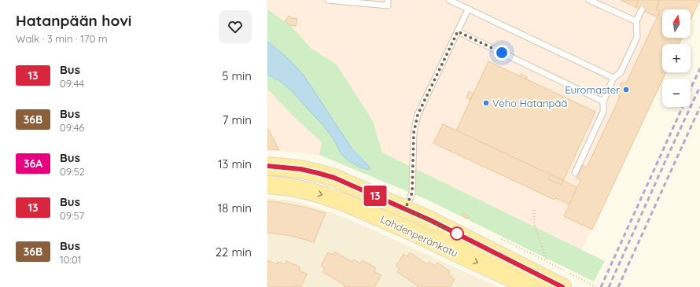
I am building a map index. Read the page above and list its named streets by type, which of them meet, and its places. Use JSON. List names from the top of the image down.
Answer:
{
  "streets": {
    "main road": ["Lahdenperänkatu"]
  },
  "places": ["Euromaster", "Veho Hatanpää"],
  "lines": ["bus line 13"],
  "north": "top",
  "page": {
    "heading": ["Hatanpään hovi", "Walk · 3 min · 170 m"],
    "on_map": "13",
    "map_buttons": ["+", "−"],
    "list": [
      {
        "mark": "13",
        "name": "Bus",
        "note": "09:44",
        "value": "5 min"
      },
      {
        "mark": "36B",
        "name": "Bus",
        "note": "09:46",
        "value": "7 min"
      },
      {
        "mark": "36A",
        "name": "Bus",
        "note": "09:52",
        "value": "13 min"
      },
      {
        "mark": "13",
        "name": "Bus",
        "note": "09:57",
        "value": "18 min"
      },
      {
        "mark": "36B",
        "name": "Bus",
        "note": "10:01",
        "value": "22 min"
      }
    ]
  }
}
